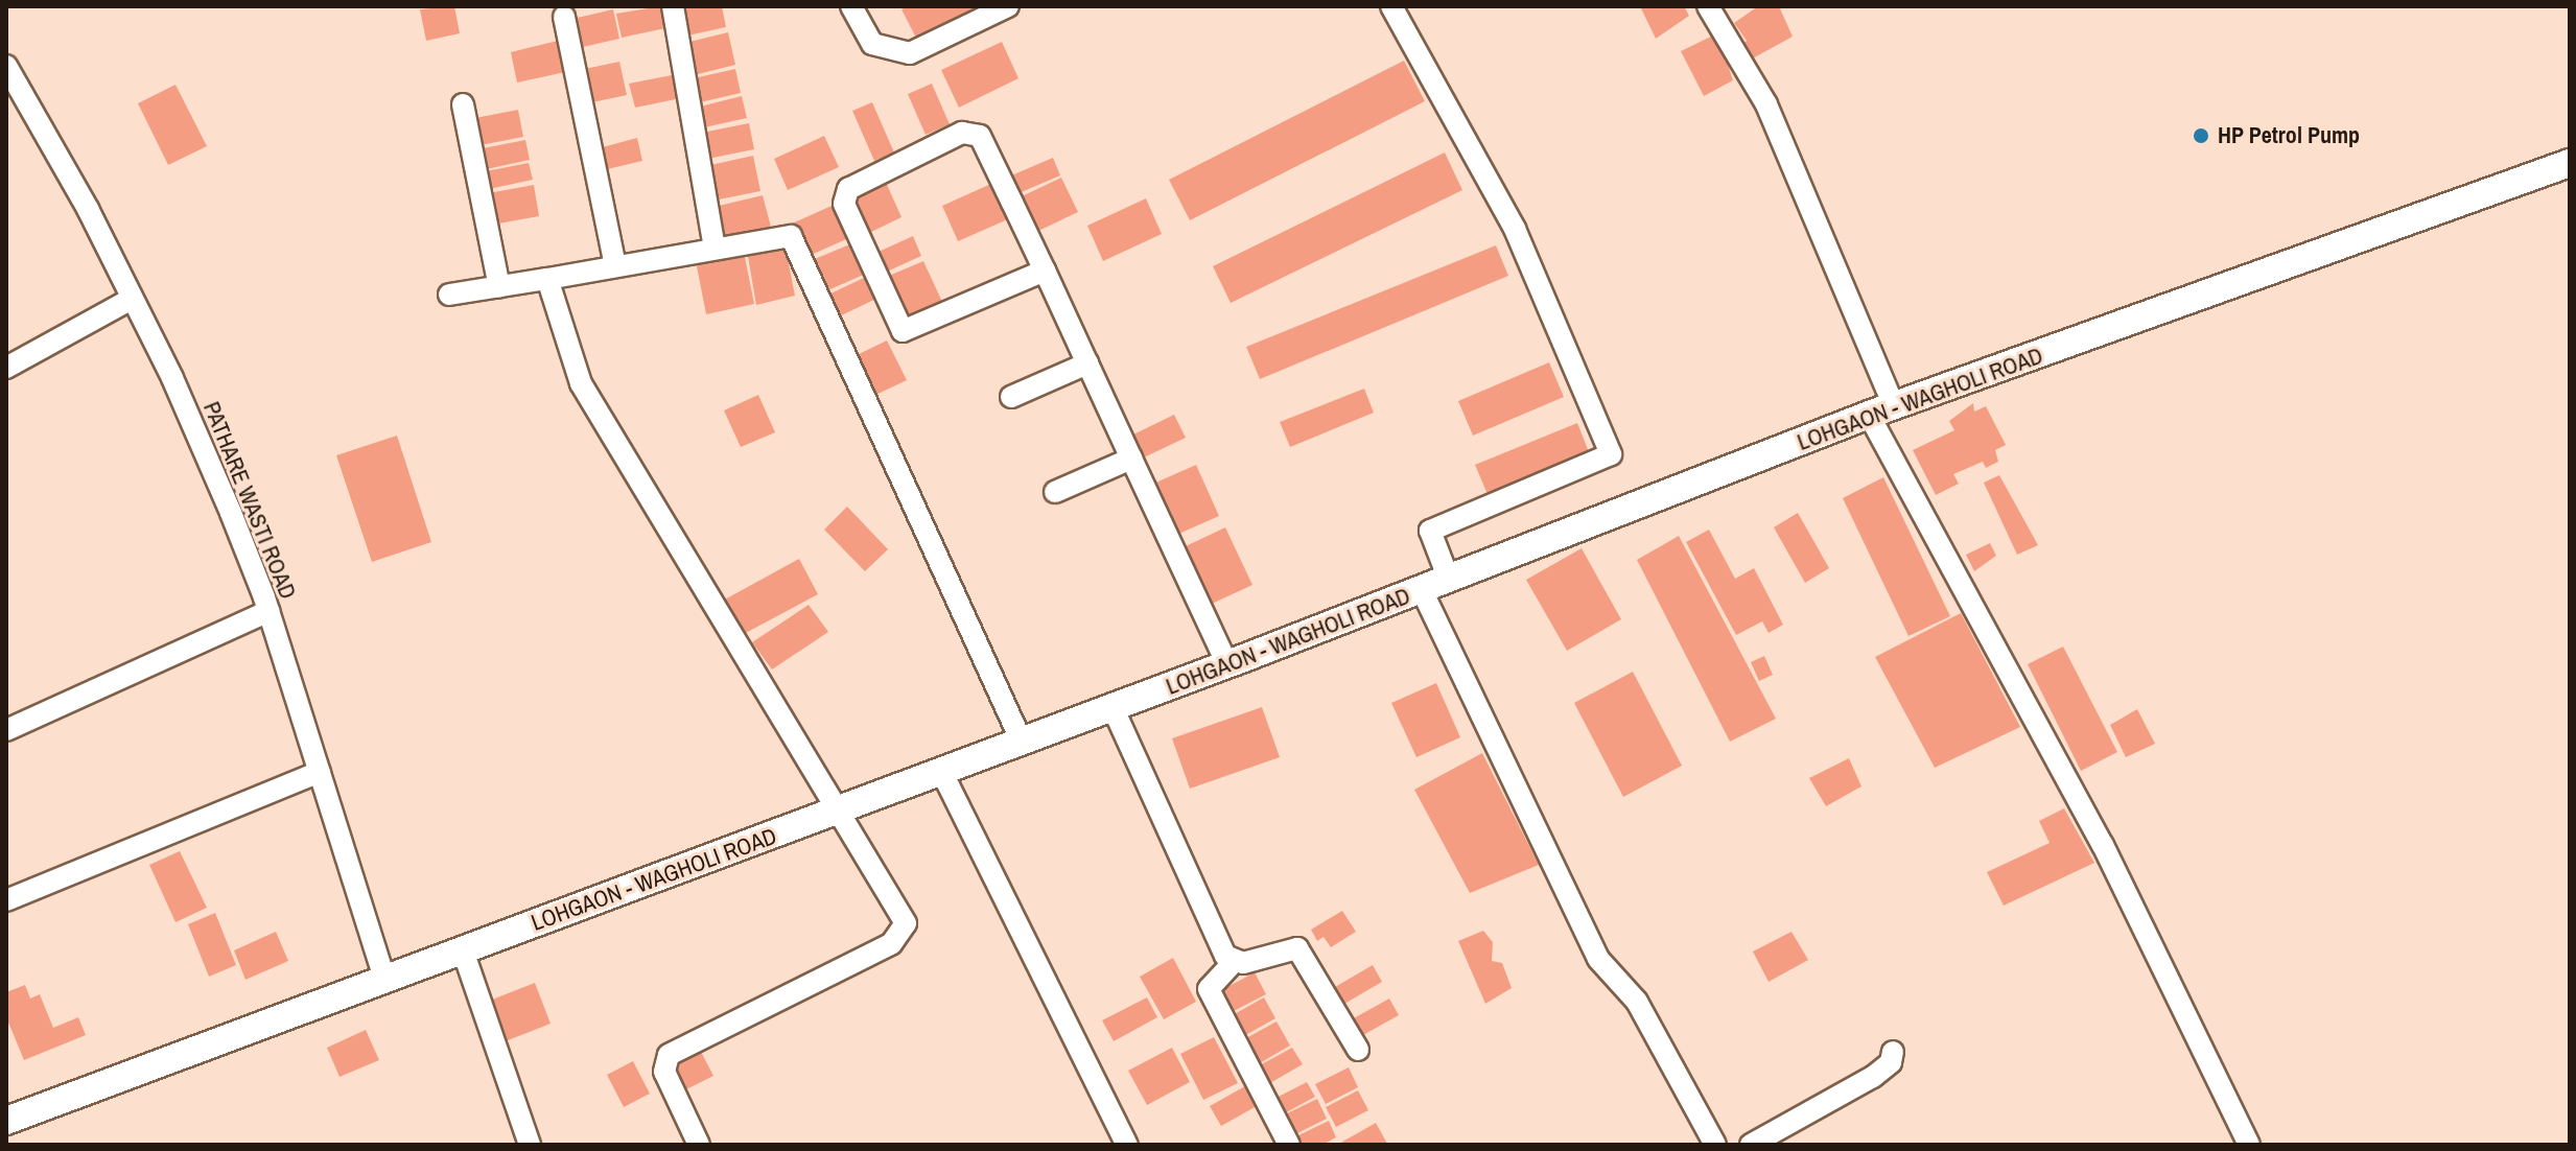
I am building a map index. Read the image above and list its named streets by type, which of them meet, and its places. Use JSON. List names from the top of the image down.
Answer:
{
  "streets": {
    "main road": ["LOHGAON - WAGHOLI ROAD"],
    "street": ["PATHARE WASTI ROAD"]
  },
  "crossings": [
    ["LOHGAON - WAGHOLI ROAD", "PATHARE WASTI ROAD"]
  ],
  "places": ["HP Petrol Pump"]
}
